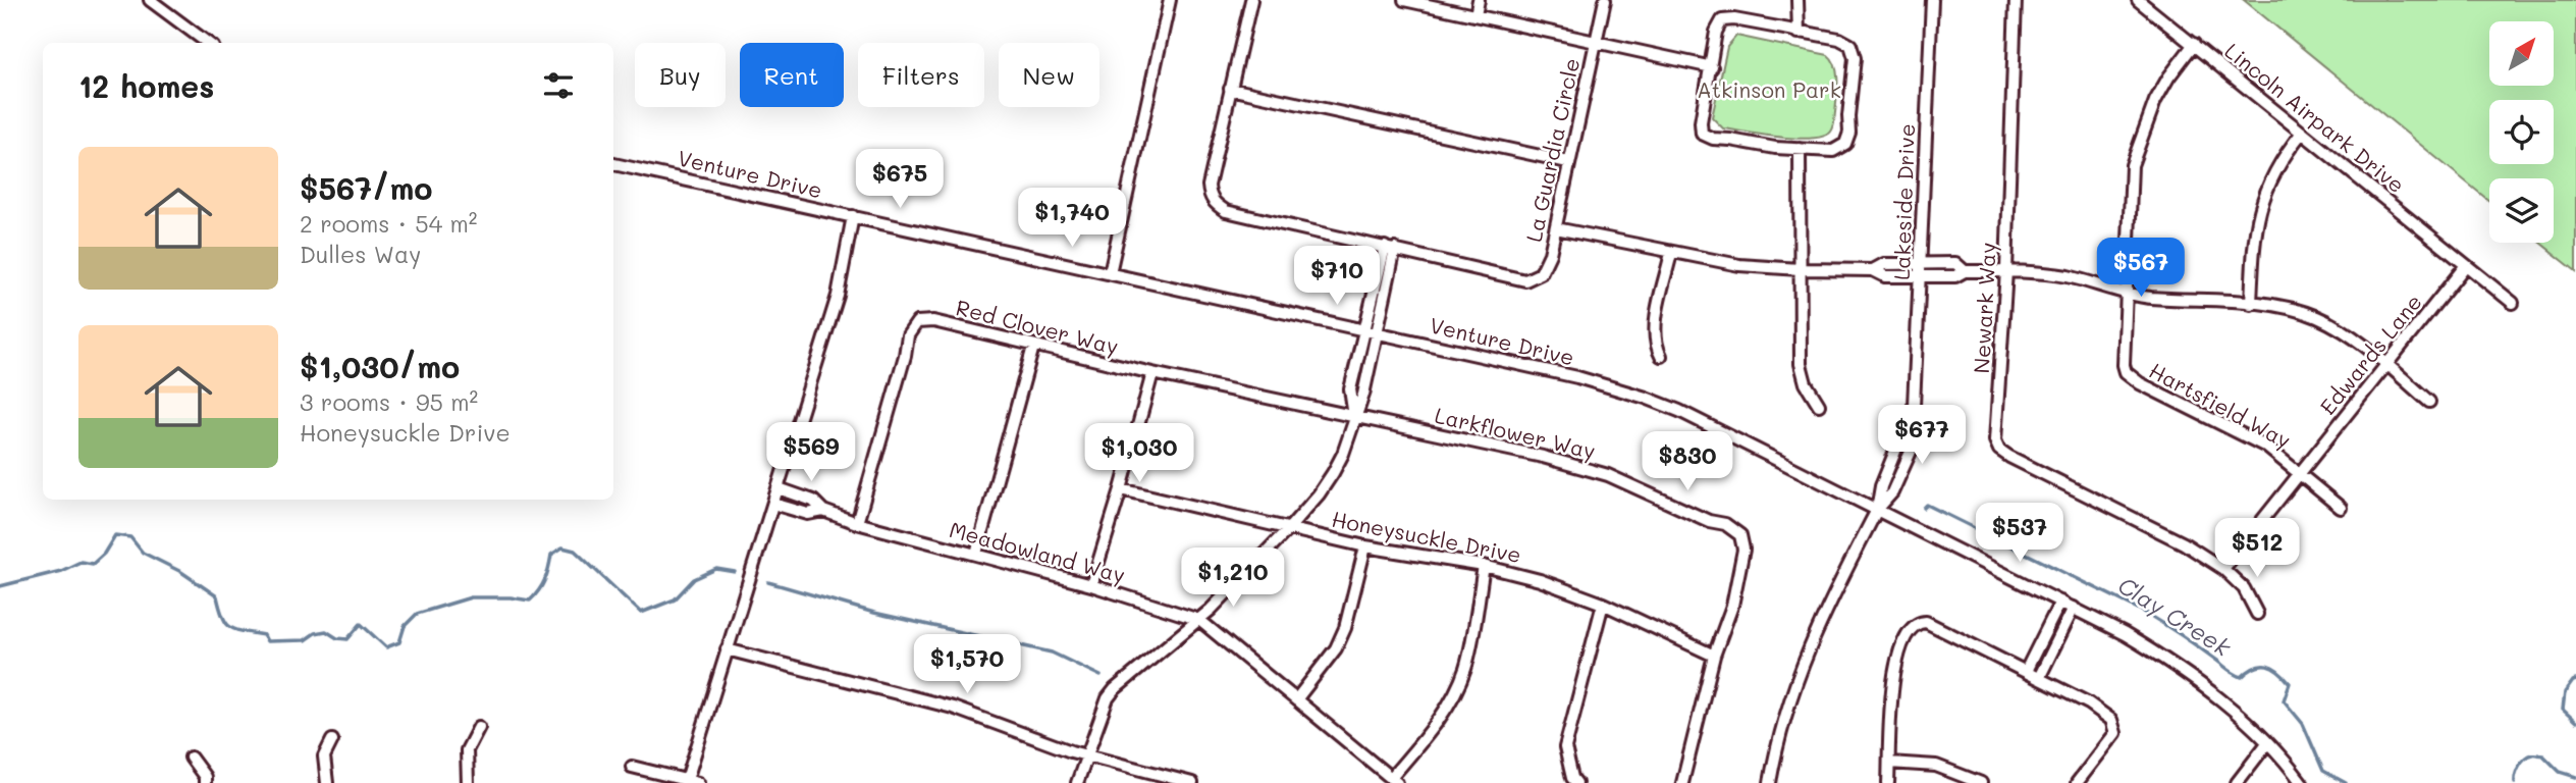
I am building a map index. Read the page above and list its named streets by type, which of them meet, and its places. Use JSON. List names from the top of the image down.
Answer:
{
  "streets": {
    "street": [
      "Lincoln Airpark Drive",
      "La Guardia Circle",
      "Venture Drive",
      "Lakeside Drive",
      "Newark Way",
      "Red Clover Way",
      "Edwards Lane",
      "Hartsfield Way",
      "Larkflower Way",
      "Honeysuckle Drive",
      "Meadowland Way"
    ]
  },
  "crossings": [
    ["Lincoln Airpark Drive", "Edwards Lane"],
    ["Lincoln Airpark Drive", "Hartsfield Way"],
    ["Venture Drive", "Lakeside Drive"],
    ["Newark Way", "Edwards Lane"],
    ["Red Clover Way", "Larkflower Way"],
    ["Red Clover Way", "Meadowland Way"],
    ["Edwards Lane", "Hartsfield Way"],
    ["Larkflower Way", "Honeysuckle Drive"]
  ],
  "water": ["Clay Creek"],
  "parks": ["Atkinson Park"],
  "north": "top right",
  "page": {
    "chip": [
      "Buy",
      "Rent",
      "Filters",
      "New"
    ],
    "heading": "12 homes",
    "list": [
      {
        "name": "$567/mo",
        "note": "2 rooms · 54 m² · Dulles Way"
      },
      {
        "name": "$1,030/mo",
        "note": "3 rooms · 95 m² · Honeysuckle Drive"
      }
    ],
    "price": [
      "$675",
      "$1,740",
      "$567",
      "$710",
      "$677",
      "$569",
      "$1,030",
      "$830",
      "$537",
      "$512",
      "$1,210",
      "$1,570"
    ]
  }
}
